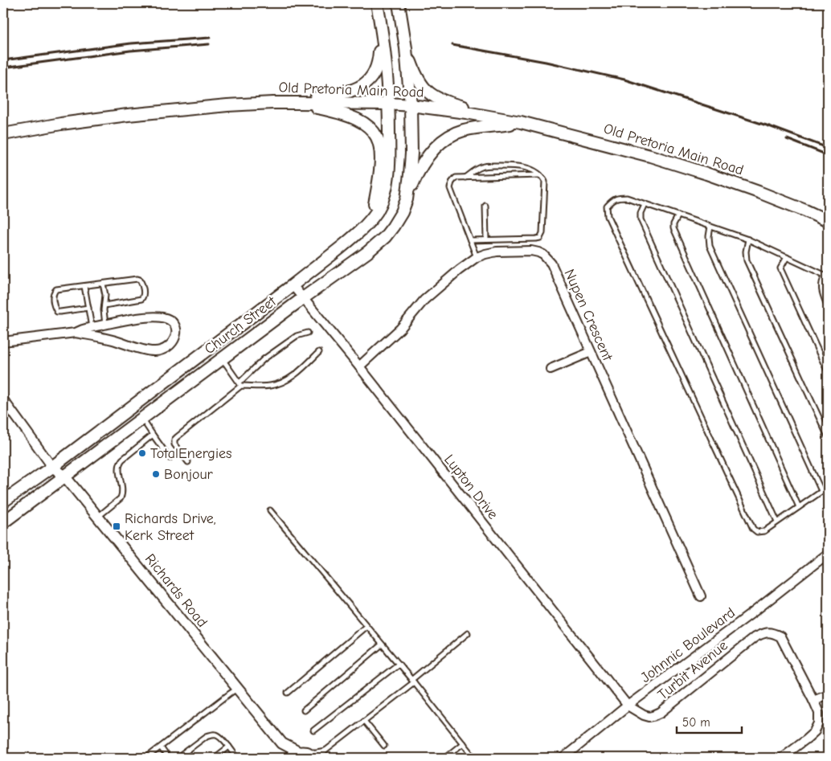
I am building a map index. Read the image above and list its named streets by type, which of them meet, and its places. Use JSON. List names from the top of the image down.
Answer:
{
  "streets": {
    "main road": ["Old Pretoria Main Road", "Church Street"],
    "street": [
      "Nupen Crescent",
      "Lupton Drive",
      "Richards Road",
      "Johnnic Boulevard",
      "Turbit Avenue"
    ]
  },
  "crossings": [
    ["Old Pretoria Main Road", "Church Street"],
    ["Nupen Crescent", "Lupton Drive"],
    ["Church Street", "Lupton Drive"],
    ["Church Street", "Richards Road"],
    ["Lupton Drive", "Johnnic Boulevard"],
    ["Lupton Drive", "Turbit Avenue"],
    ["Johnnic Boulevard", "Turbit Avenue"]
  ],
  "places": {
    "other": ["TotalEnergies", "Bonjour"],
    "transit": ["Richards Drive, Kerk Street"]
  },
  "scale_bar": "50 m"
}
